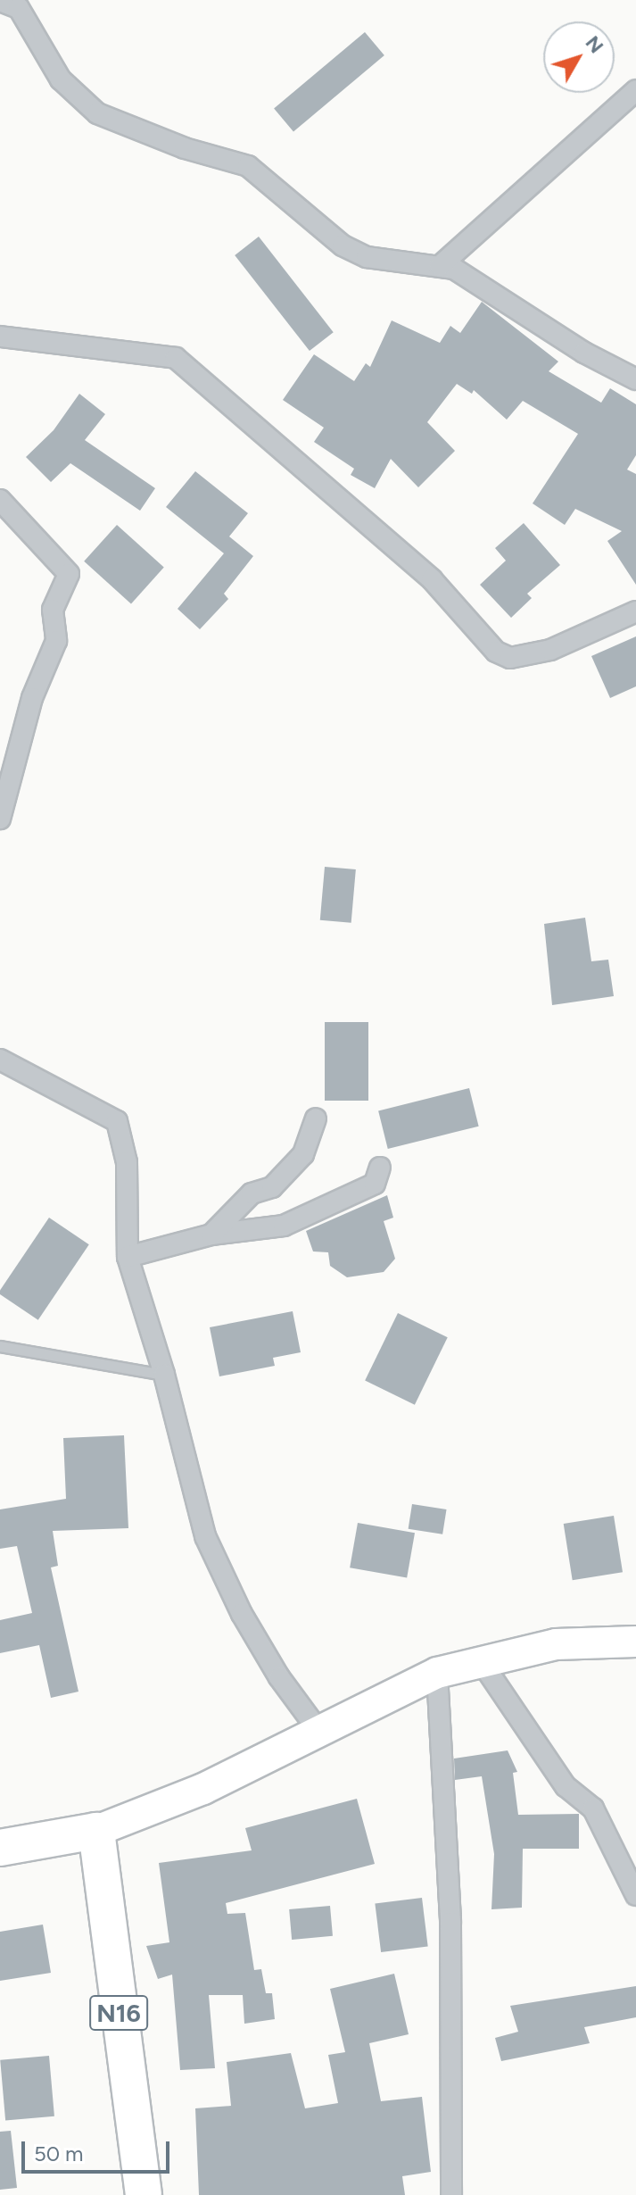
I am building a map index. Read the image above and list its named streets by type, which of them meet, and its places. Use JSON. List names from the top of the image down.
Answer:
{
  "streets": {
    "highway": ["N16"]
  },
  "scale_bar": "50 m",
  "north": "top right"
}
